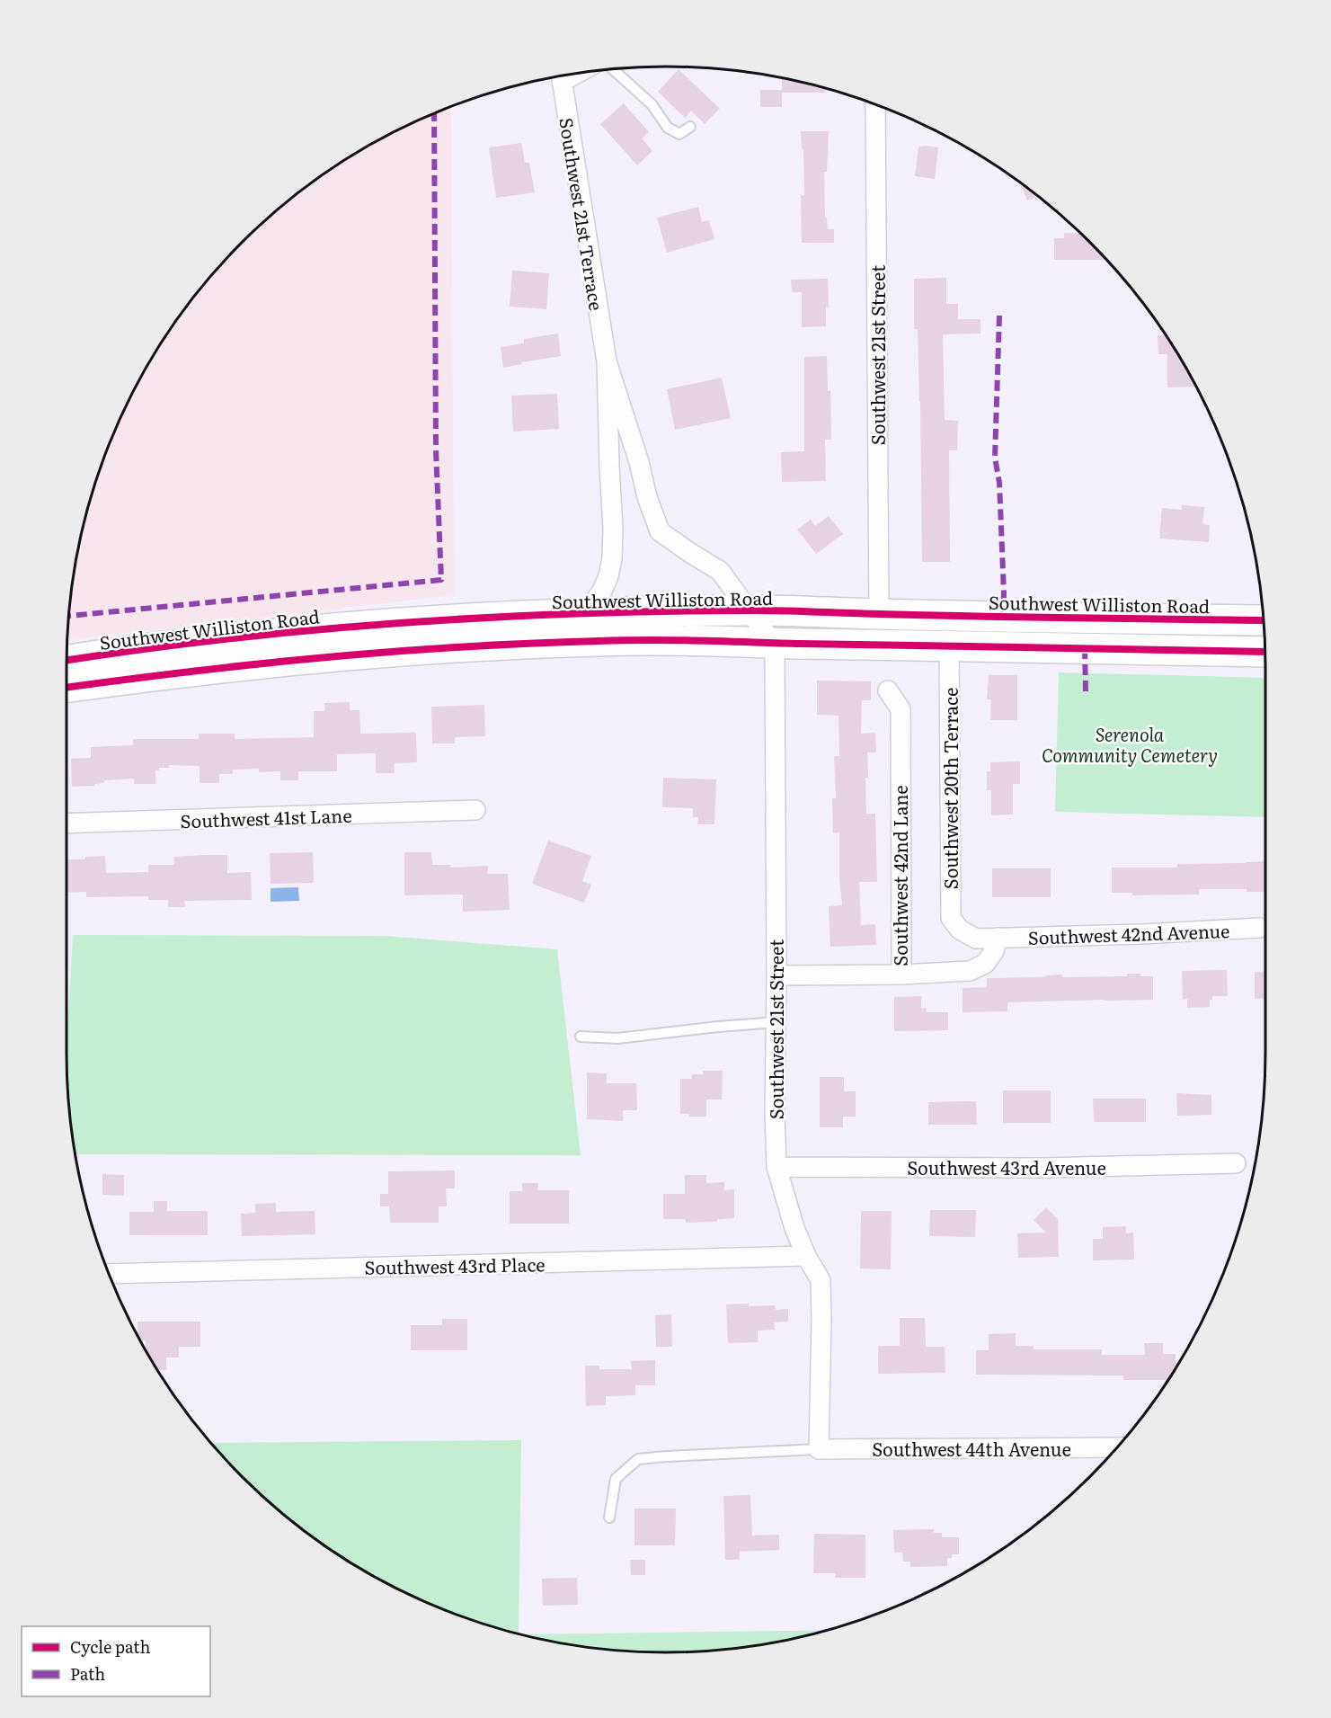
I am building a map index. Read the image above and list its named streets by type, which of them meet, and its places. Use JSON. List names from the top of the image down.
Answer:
{
  "streets": {
    "highway": ["Southwest Williston Road"],
    "street": [
      "Southwest 21st Terrace",
      "Southwest 21st Street",
      "Southwest 20th Terrace",
      "Southwest 41st Lane",
      "Southwest 42nd Lane",
      "Southwest 42nd Avenue",
      "Southwest 43rd Avenue",
      "Southwest 43rd Place",
      "Southwest 44th Avenue"
    ]
  },
  "crossings": [
    ["Southwest 21st Terrace", "Southwest Williston Road"],
    ["Southwest 21st Street", "Southwest Williston Road"],
    ["Southwest 21st Street", "Southwest 42nd Lane"],
    ["Southwest 21st Street", "Southwest 43rd Avenue"],
    ["Southwest 21st Street", "Southwest 43rd Place"],
    ["Southwest 21st Street", "Southwest 44th Avenue"],
    ["Southwest 20th Terrace", "Southwest 42nd Avenue"]
  ],
  "parks": ["Serenola Community Cemetery"],
  "legend": ["Cycle path", "Path"]
}
